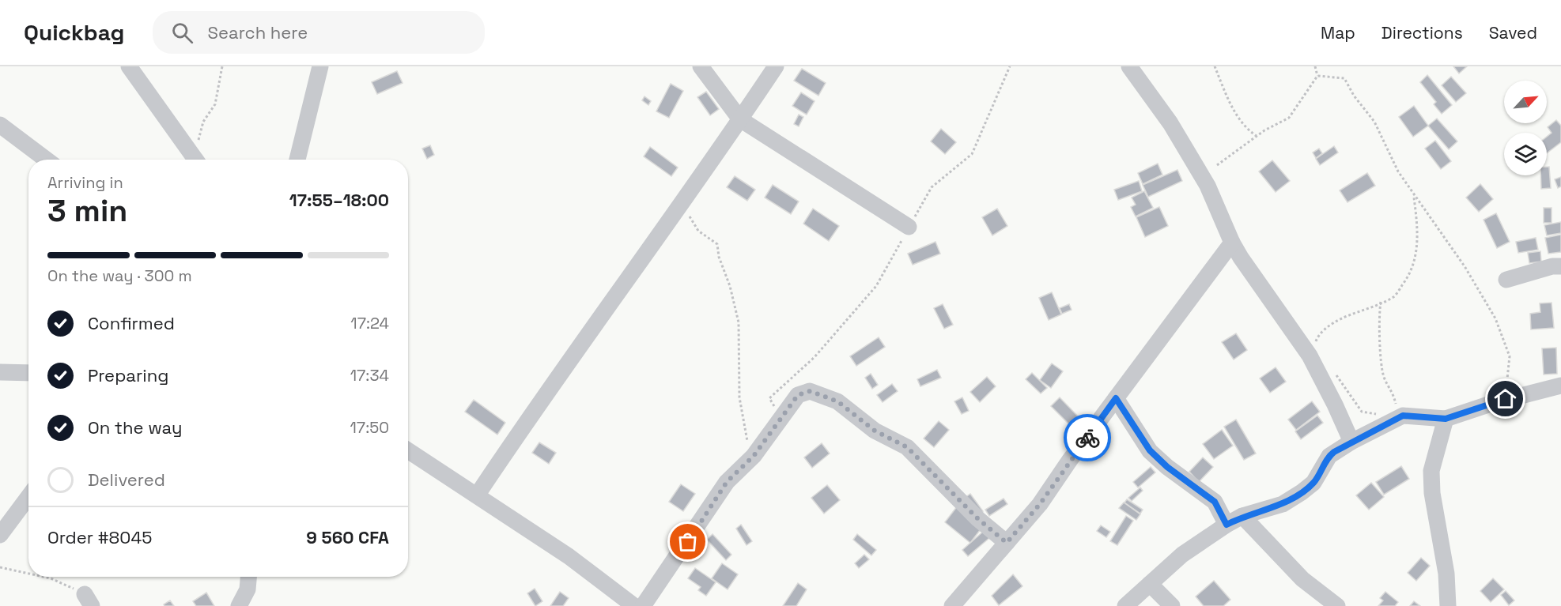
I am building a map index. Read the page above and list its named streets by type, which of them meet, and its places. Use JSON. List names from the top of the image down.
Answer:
{
  "north": "top right",
  "page": {
    "header": "Quickbag",
    "search": "Search here",
    "nav": ["Map", "Directions", "Saved"],
    "heading": ["3 min", "Arriving in", "17:55–18:00"],
    "panel": ["Order #8045", "9 560 CFA"],
    "bar": "On the way · 300 m",
    "list": [
      ["Confirmed", "17:24"],
      ["Preparing", "17:34"],
      ["On the way", "17:50"],
      "Delivered"
    ]
  }
}
